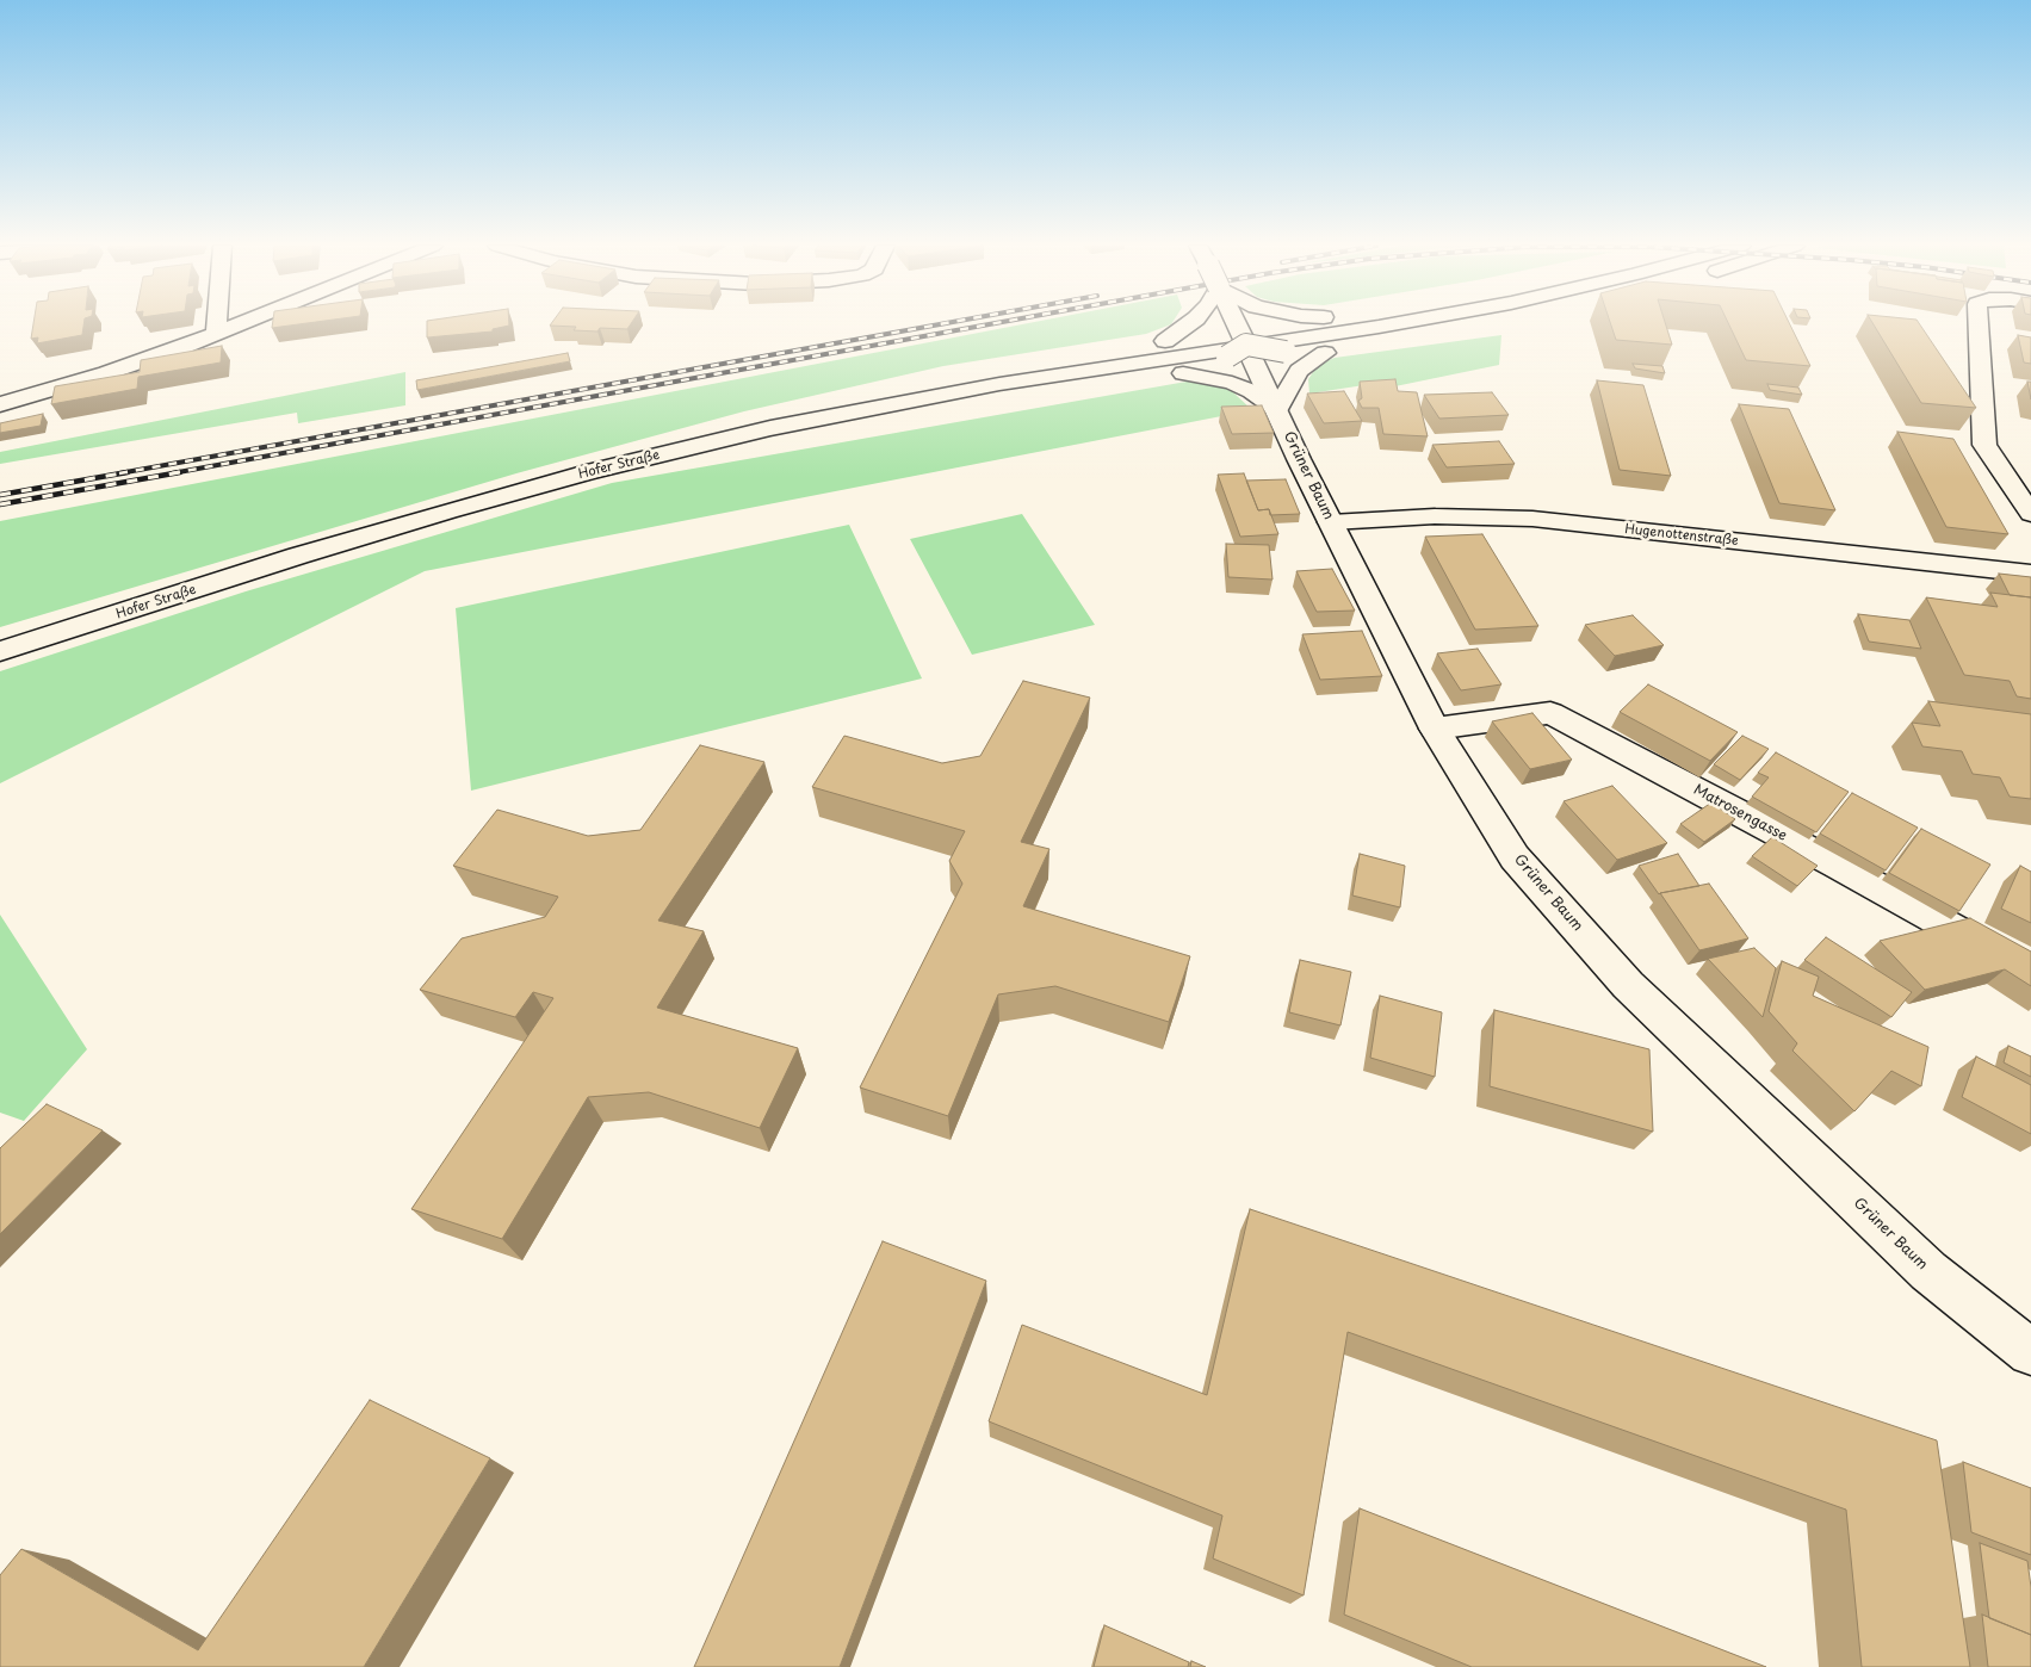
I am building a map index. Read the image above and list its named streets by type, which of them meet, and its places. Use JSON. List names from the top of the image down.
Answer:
{
  "streets": {
    "main road": [
      "Hofer Straße",
      "Grüner Baum",
      "Hugenottenstraße",
      "Matrosengasse"
    ]
  },
  "crossings": [
    ["Hofer Straße", "Grüner Baum"],
    ["Grüner Baum", "Hugenottenstraße"],
    ["Grüner Baum", "Matrosengasse"]
  ]
}
